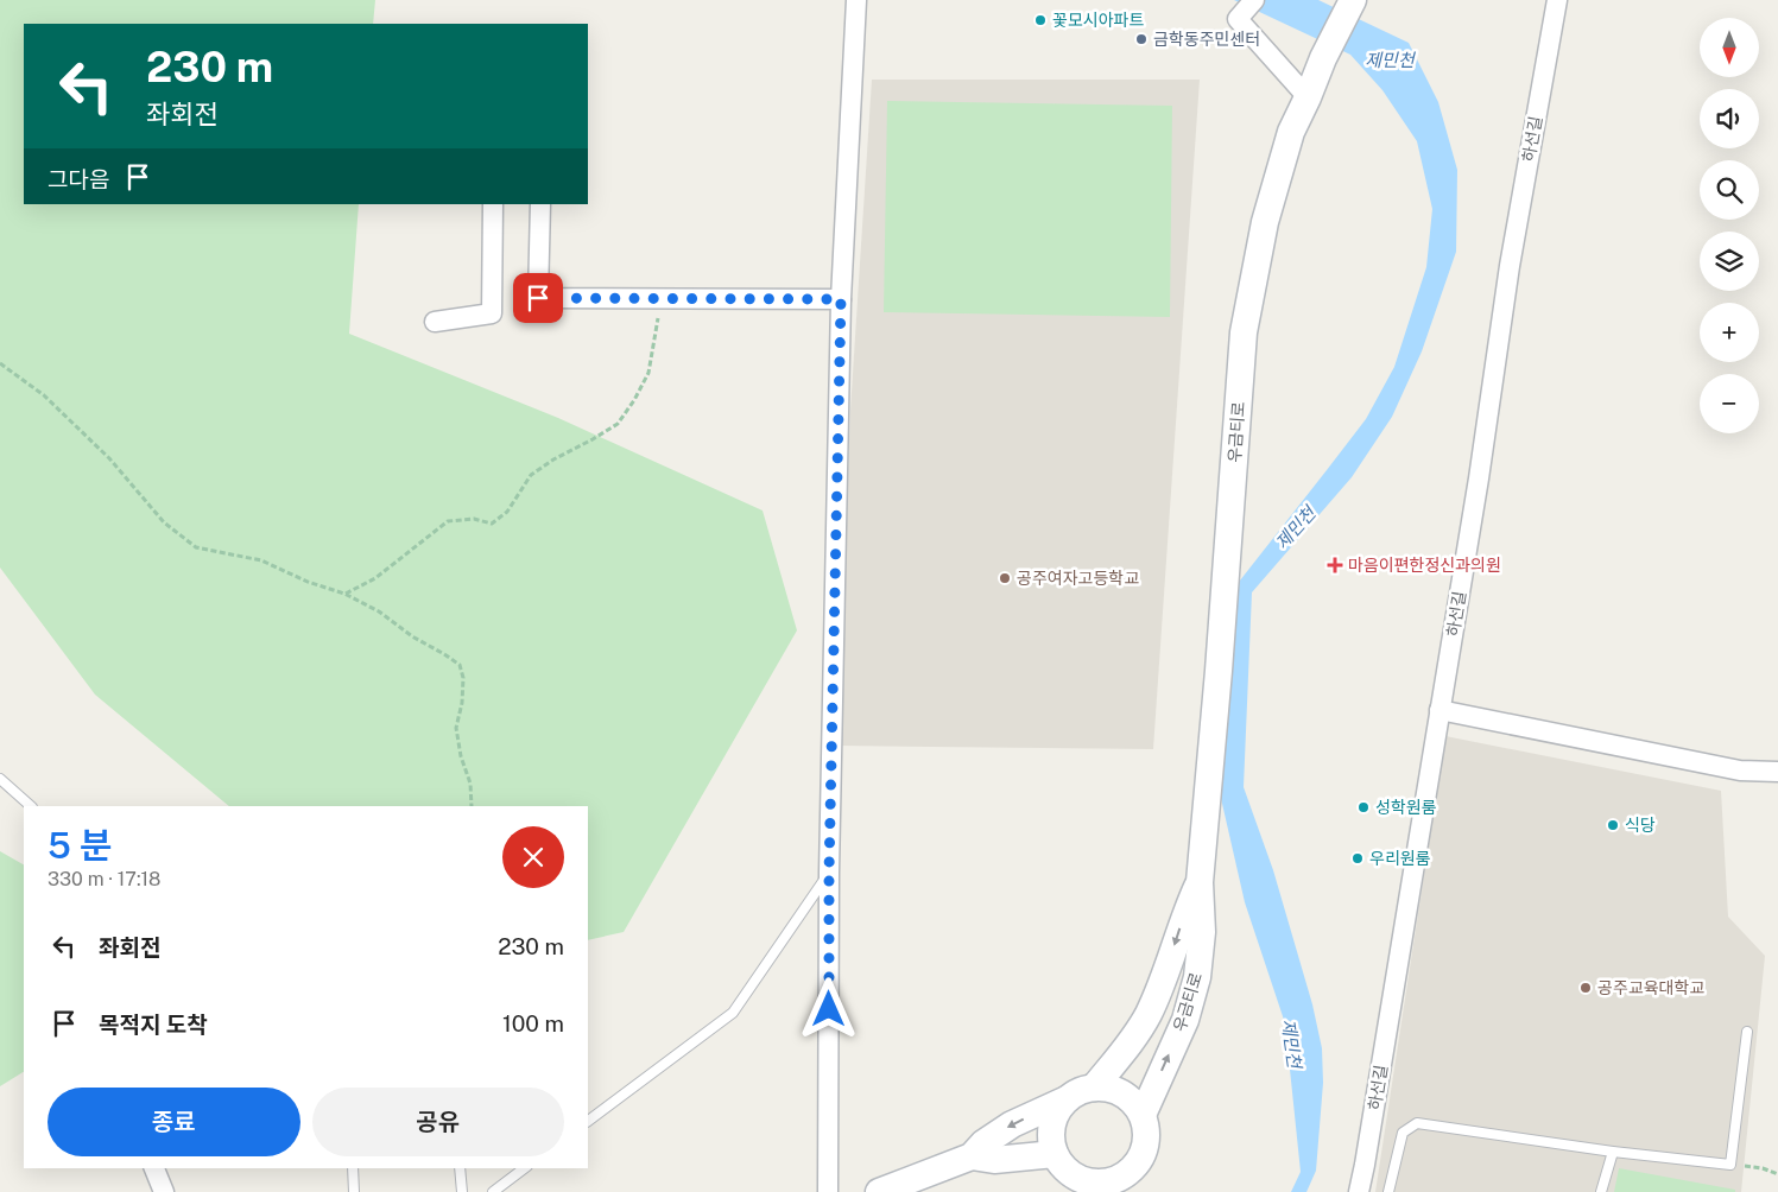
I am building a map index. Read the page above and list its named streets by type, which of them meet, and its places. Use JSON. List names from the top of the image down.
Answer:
{
  "streets": {
    "main road": ["우금티로"],
    "street": ["하선길"]
  },
  "water": ["제민천"],
  "places": {
    "other": [
      "꽃모시아파트",
      "금학동주민센터",
      "공주여자고등학교",
      "성학원룸",
      "식당",
      "우리원룸",
      "공주교육대학교"
    ],
    "health": ["마음이편한정신과의원"]
  },
  "north": "bottom",
  "page": {
    "map_buttons": ["+", "−"],
    "turn": ["230 m", "좌회전"],
    "then": "그다음",
    "heading": ["5 분", "330 m · 17:18"],
    "list": [
      {
        "name": "좌회전",
        "value": "230 m"
      },
      {
        "name": "목적지 도착",
        "value": "100 m"
      }
    ],
    "buttons": ["종료", "공유"]
  }
}
